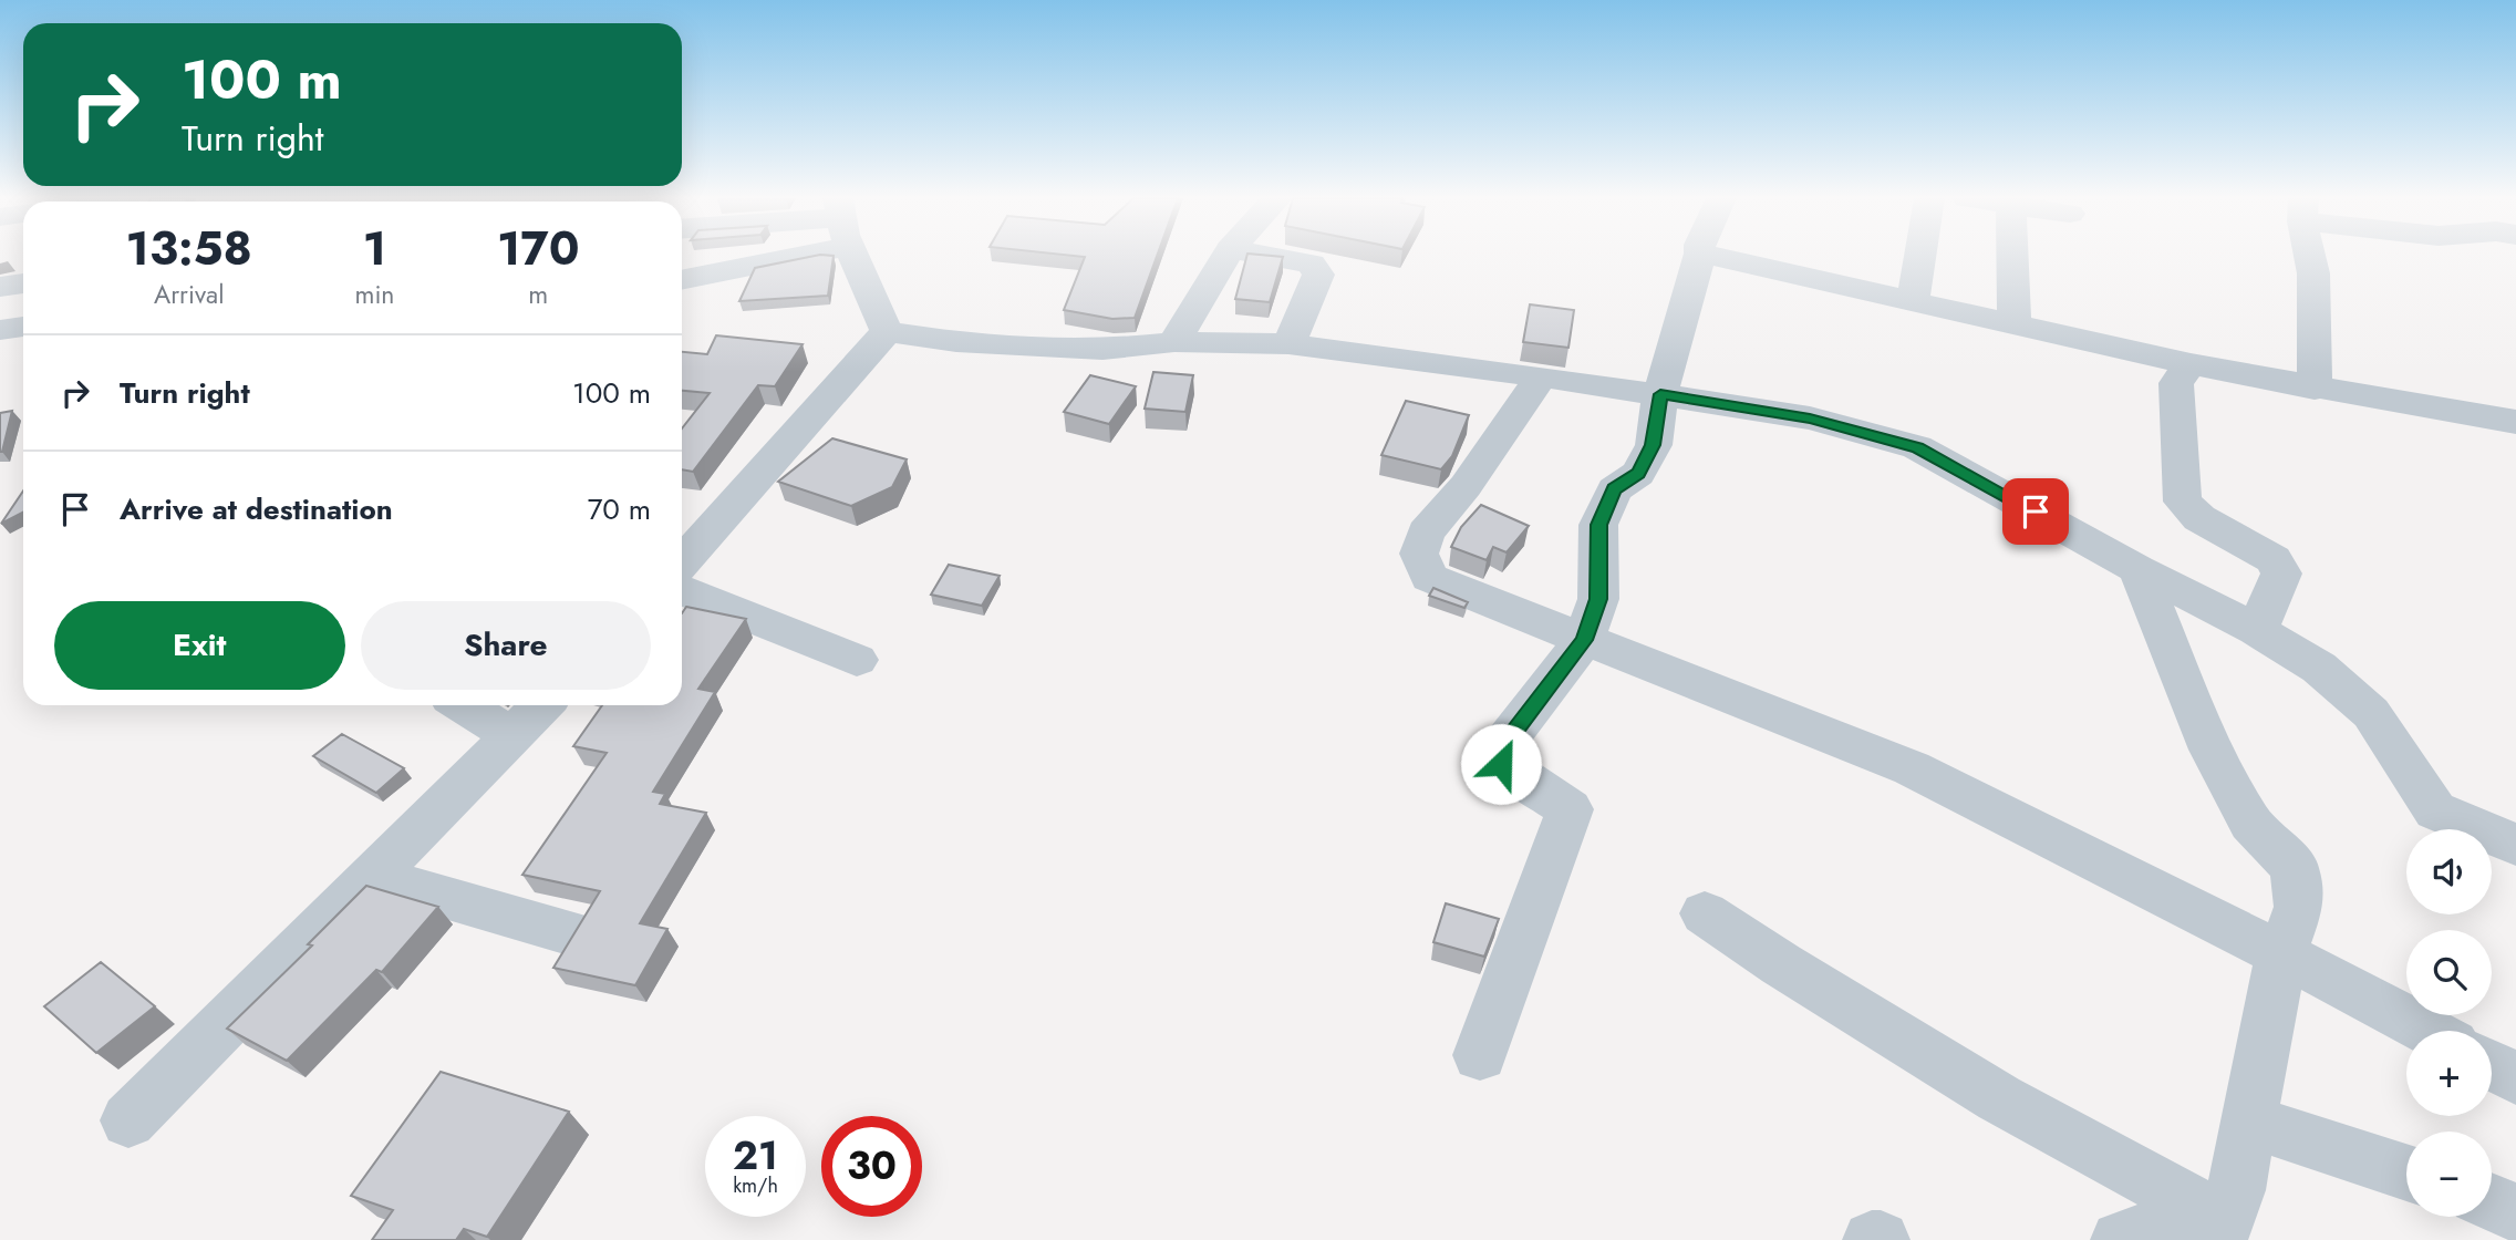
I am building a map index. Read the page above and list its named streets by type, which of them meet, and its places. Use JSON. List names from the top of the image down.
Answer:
{
  "page": {
    "turn": ["100 m", "Turn right"],
    "eta": [
      "13:58",
      "Arrival",
      "1",
      "min",
      "170",
      "m"
    ],
    "list": [
      {
        "name": "Turn right",
        "value": "100 m"
      },
      {
        "name": "Arrive at destination",
        "value": "70 m"
      }
    ],
    "buttons": ["Exit", "Share"],
    "map_buttons": ["+", "−"],
    "speed": "21 km/h",
    "limit": "30"
  }
}
